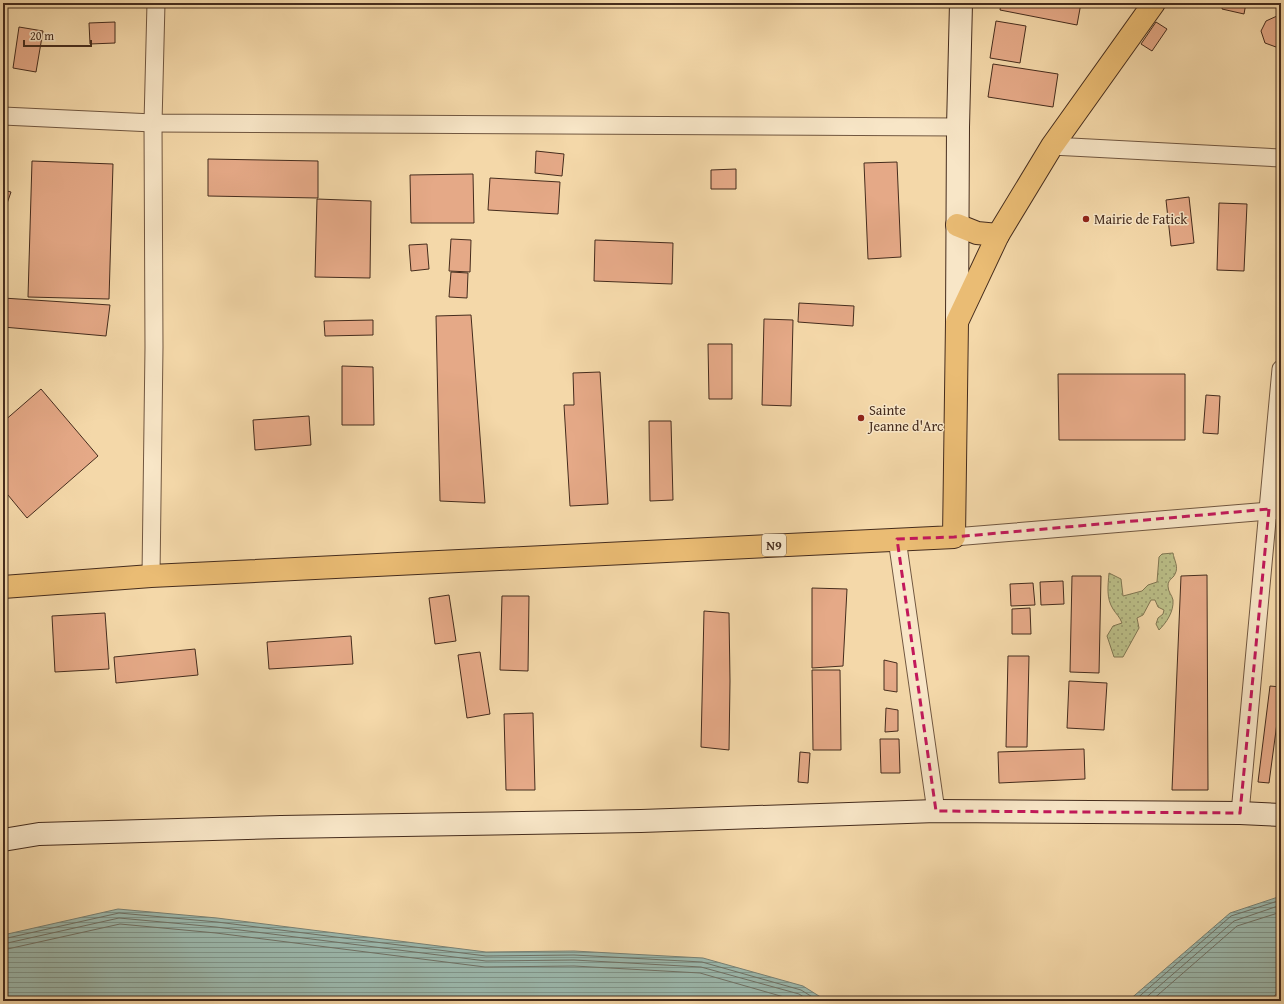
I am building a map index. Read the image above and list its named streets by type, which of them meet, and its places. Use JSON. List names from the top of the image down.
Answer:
{
  "streets": {
    "main road": ["N9"]
  },
  "places": ["Mairie de Fatick", "Sainte Jeanne d'Arc"],
  "scale_bar": "20 m"
}
